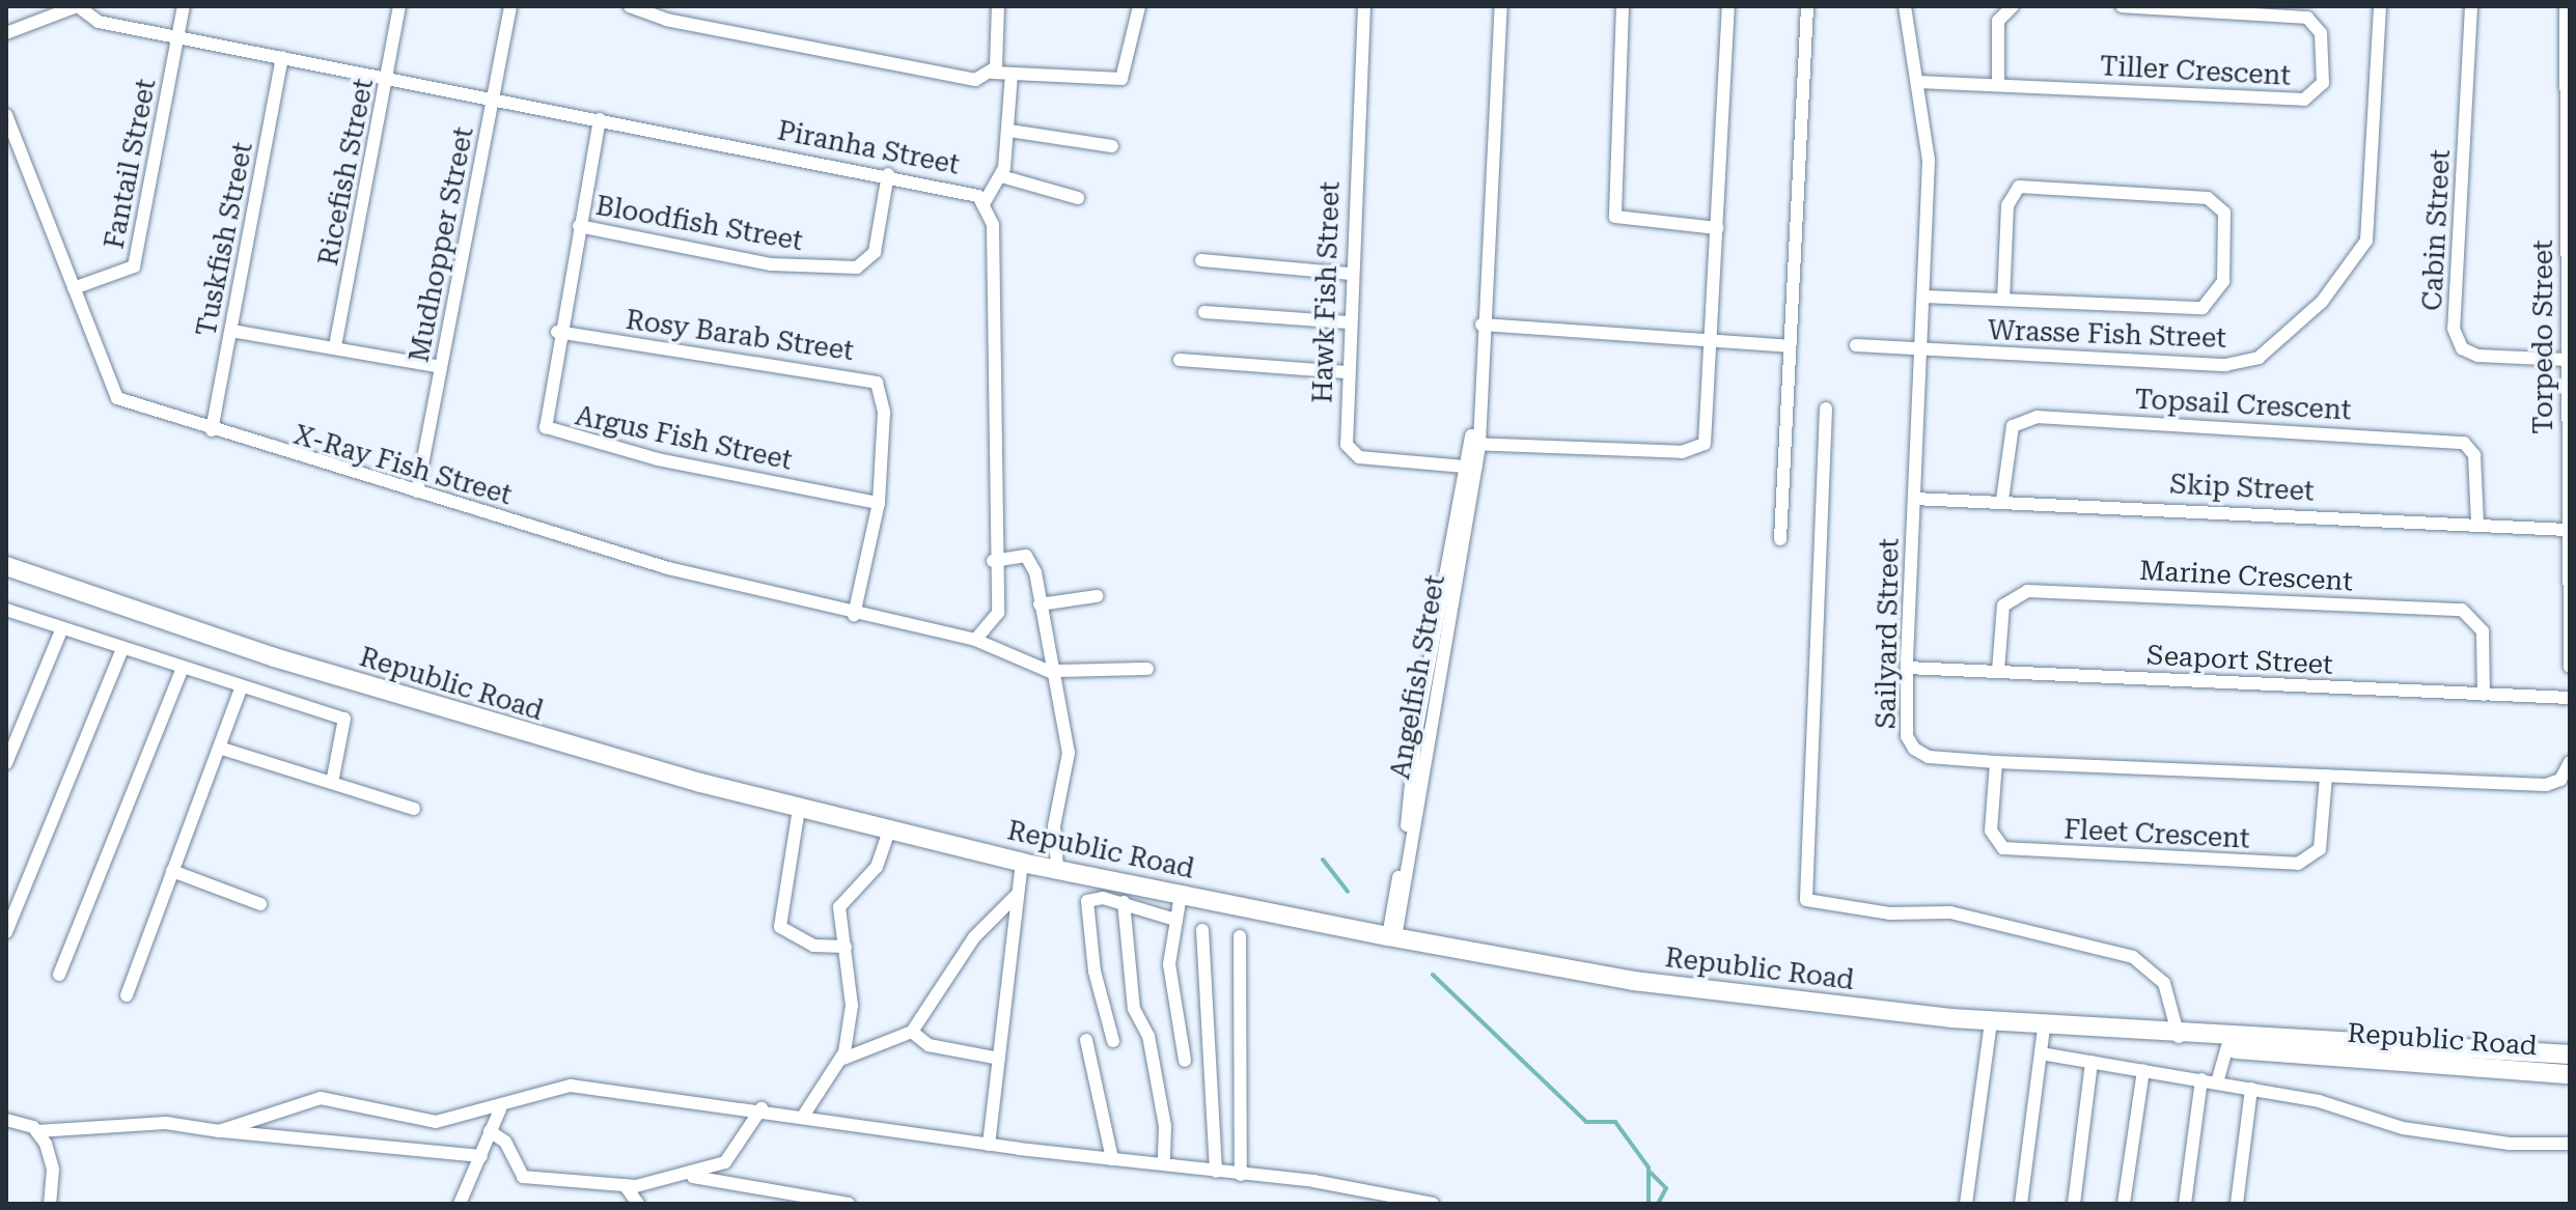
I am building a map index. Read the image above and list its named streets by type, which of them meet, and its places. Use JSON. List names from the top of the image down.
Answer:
{
  "streets": {
    "street": [
      "Tiller Crescent",
      "Piranha Street",
      "Fantail Street",
      "Ricefish Street",
      "Bloodfish Street",
      "Cabin Street",
      "Tuskfish Street",
      "Mudhopper Street",
      "Hawk Fish Street",
      "Wrasse Fish Street",
      "Rosy Barab Street",
      "Torpedo Street",
      "Topsail Crescent",
      "Argus Fish Street",
      "X-Ray Fish Street",
      "Skip Street",
      "Marine Crescent",
      "Sailyard Street",
      "Seaport Street",
      "Angelfish Street",
      "Republic Road",
      "Fleet Crescent"
    ]
  },
  "crossings": [
    ["Tiller Crescent", "Sailyard Street"],
    ["Piranha Street", "Fantail Street"],
    ["Piranha Street", "Ricefish Street"],
    ["Piranha Street", "Bloodfish Street"],
    ["Piranha Street", "Tuskfish Street"],
    ["Piranha Street", "Mudhopper Street"],
    ["Piranha Street", "Argus Fish Street"],
    ["Piranha Street", "X-Ray Fish Street"],
    ["Fantail Street", "X-Ray Fish Street"],
    ["Bloodfish Street", "Argus Fish Street"],
    ["Cabin Street", "Torpedo Street"],
    ["Tuskfish Street", "X-Ray Fish Street"],
    ["Mudhopper Street", "X-Ray Fish Street"],
    ["Hawk Fish Street", "Angelfish Street"],
    ["Wrasse Fish Street", "Sailyard Street"],
    ["Rosy Barab Street", "Argus Fish Street"],
    ["Rosy Barab Street", "X-Ray Fish Street"],
    ["Torpedo Street", "Skip Street"],
    ["Topsail Crescent", "Skip Street"],
    ["Skip Street", "Sailyard Street"],
    ["Marine Crescent", "Seaport Street"],
    ["Sailyard Street", "Seaport Street"],
    ["Sailyard Street", "Fleet Crescent"],
    ["Angelfish Street", "Republic Road"]
  ]
}
